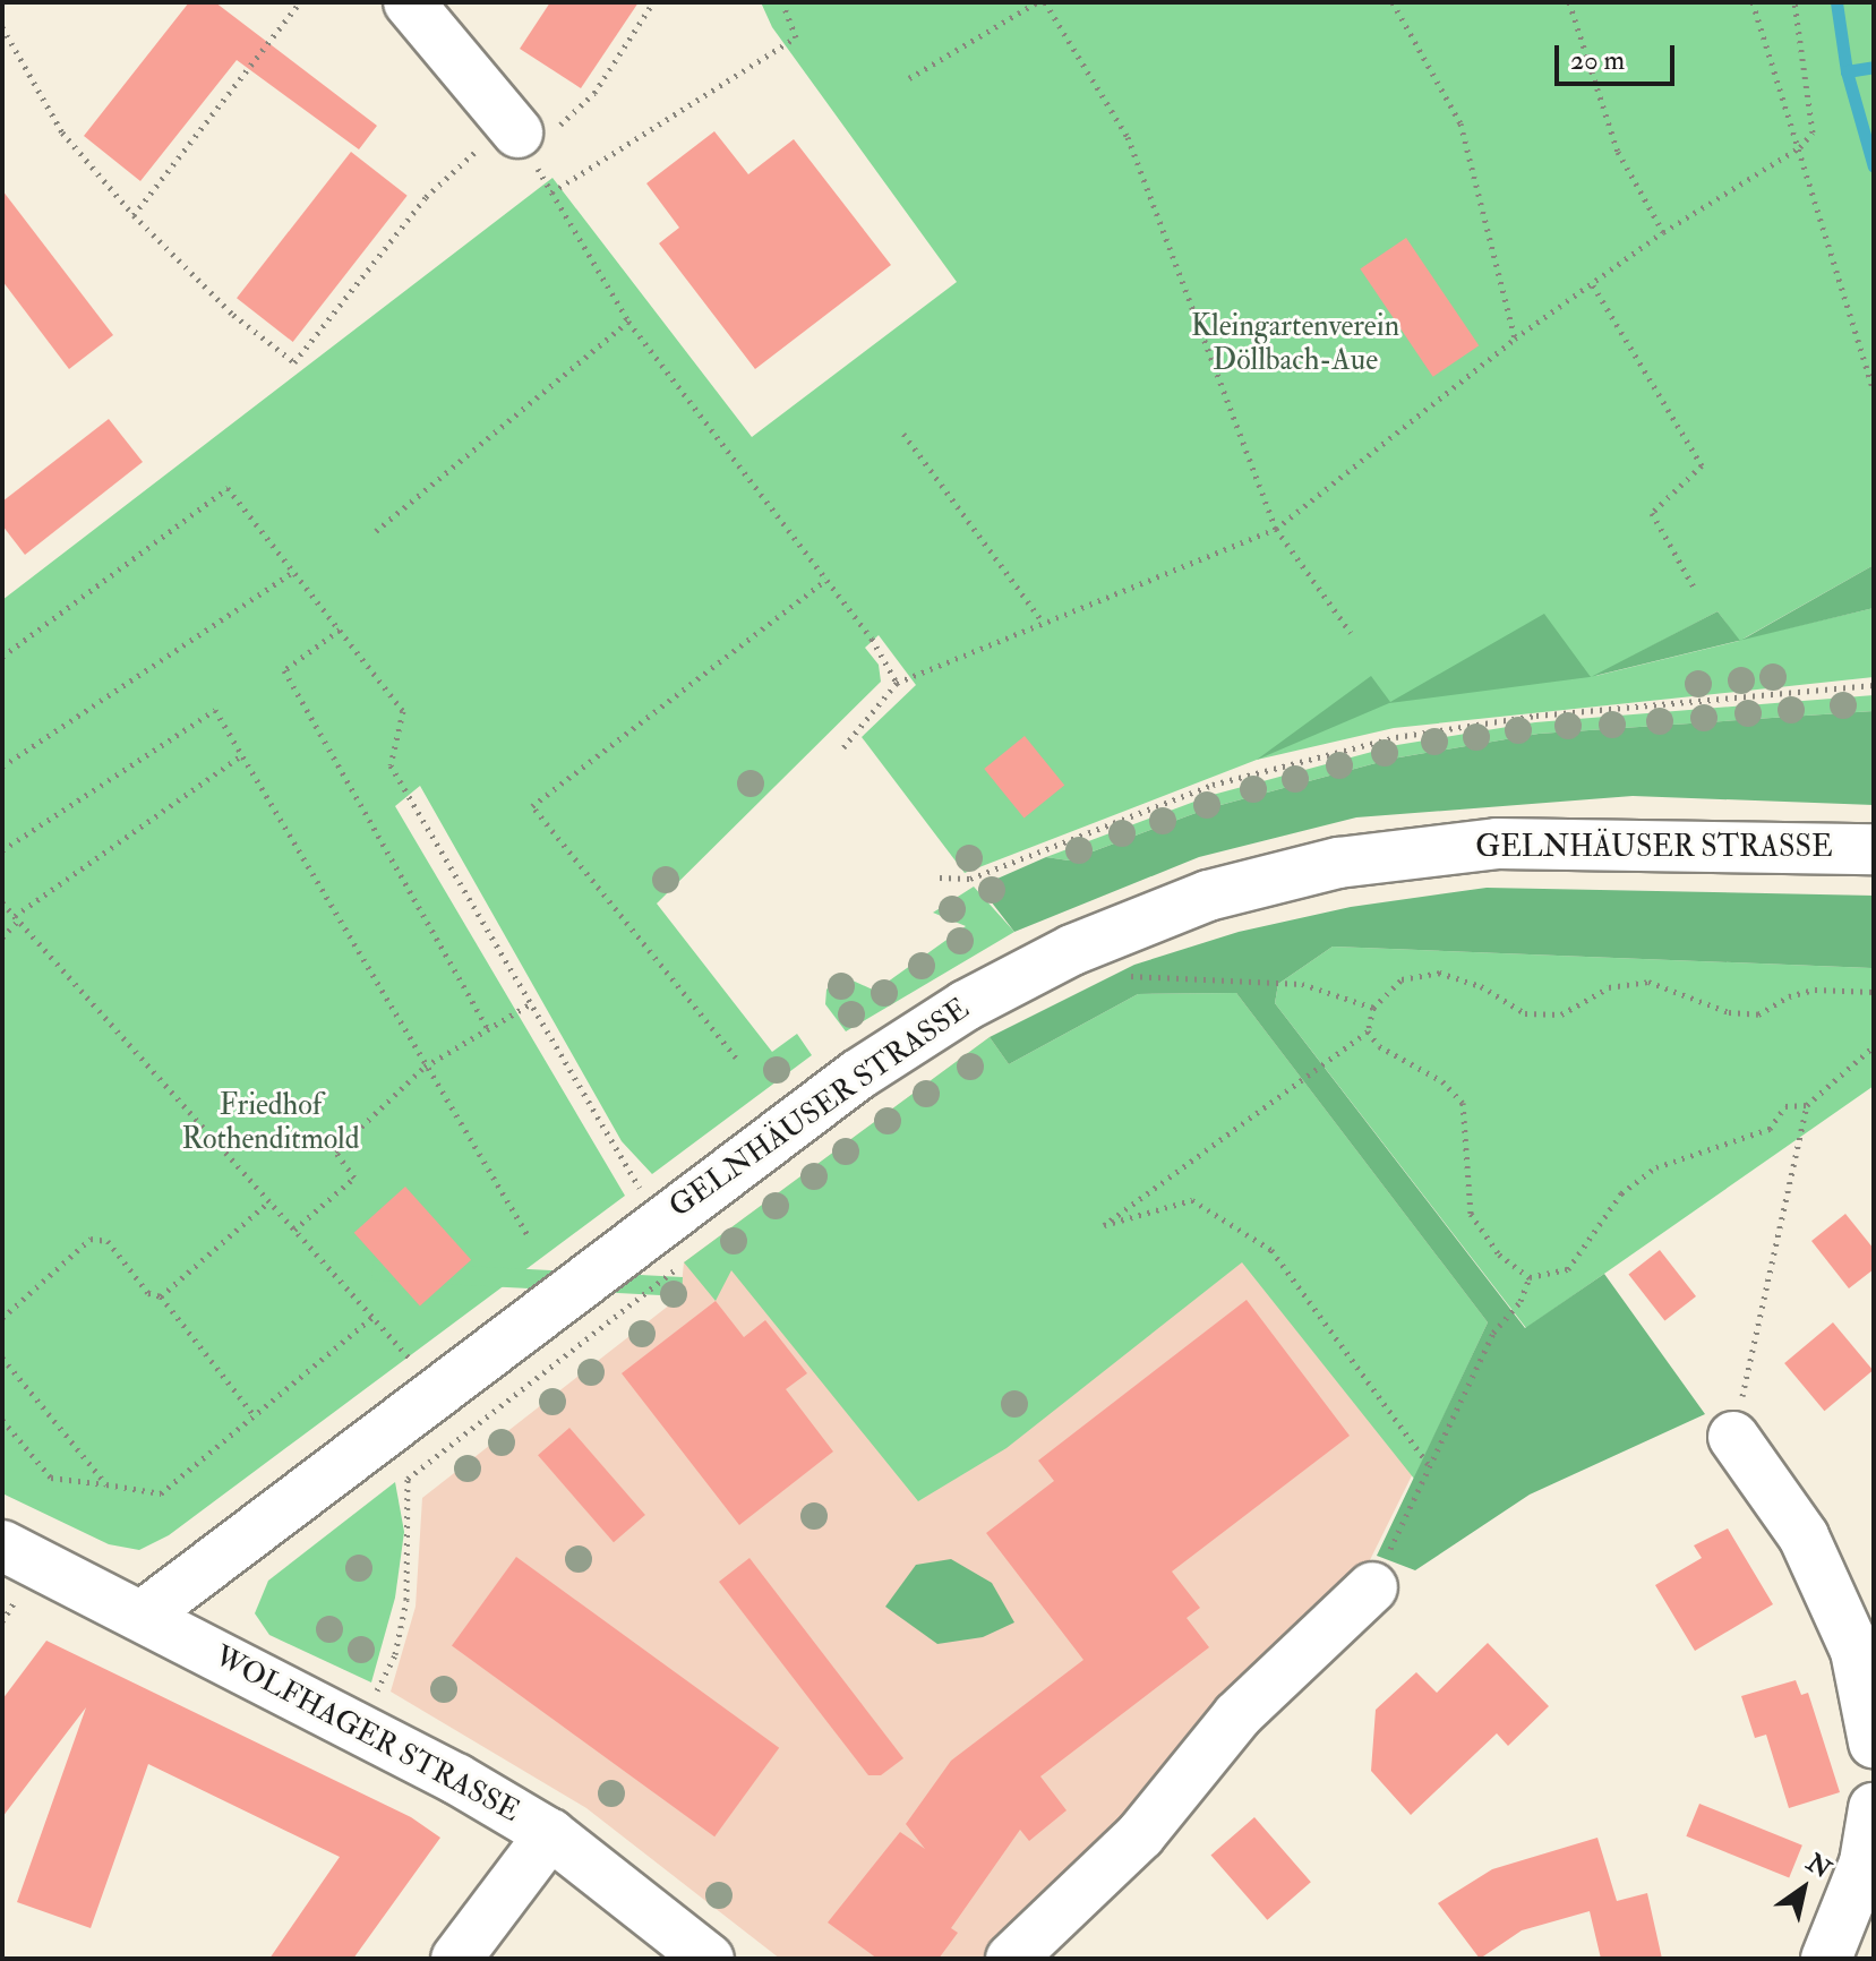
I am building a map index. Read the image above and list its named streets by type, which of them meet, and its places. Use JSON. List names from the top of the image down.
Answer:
{
  "streets": {
    "main road": ["GELNHÄUSER STRASSE", "WOLFHAGER STRASSE"]
  },
  "crossings": [
    ["GELNHÄUSER STRASSE", "WOLFHAGER STRASSE"]
  ],
  "parks": ["Kleingartenverein Döllbach-Aue", "Friedhof Rothenditmold"],
  "scale_bar": "20 m",
  "north": "top right"
}
